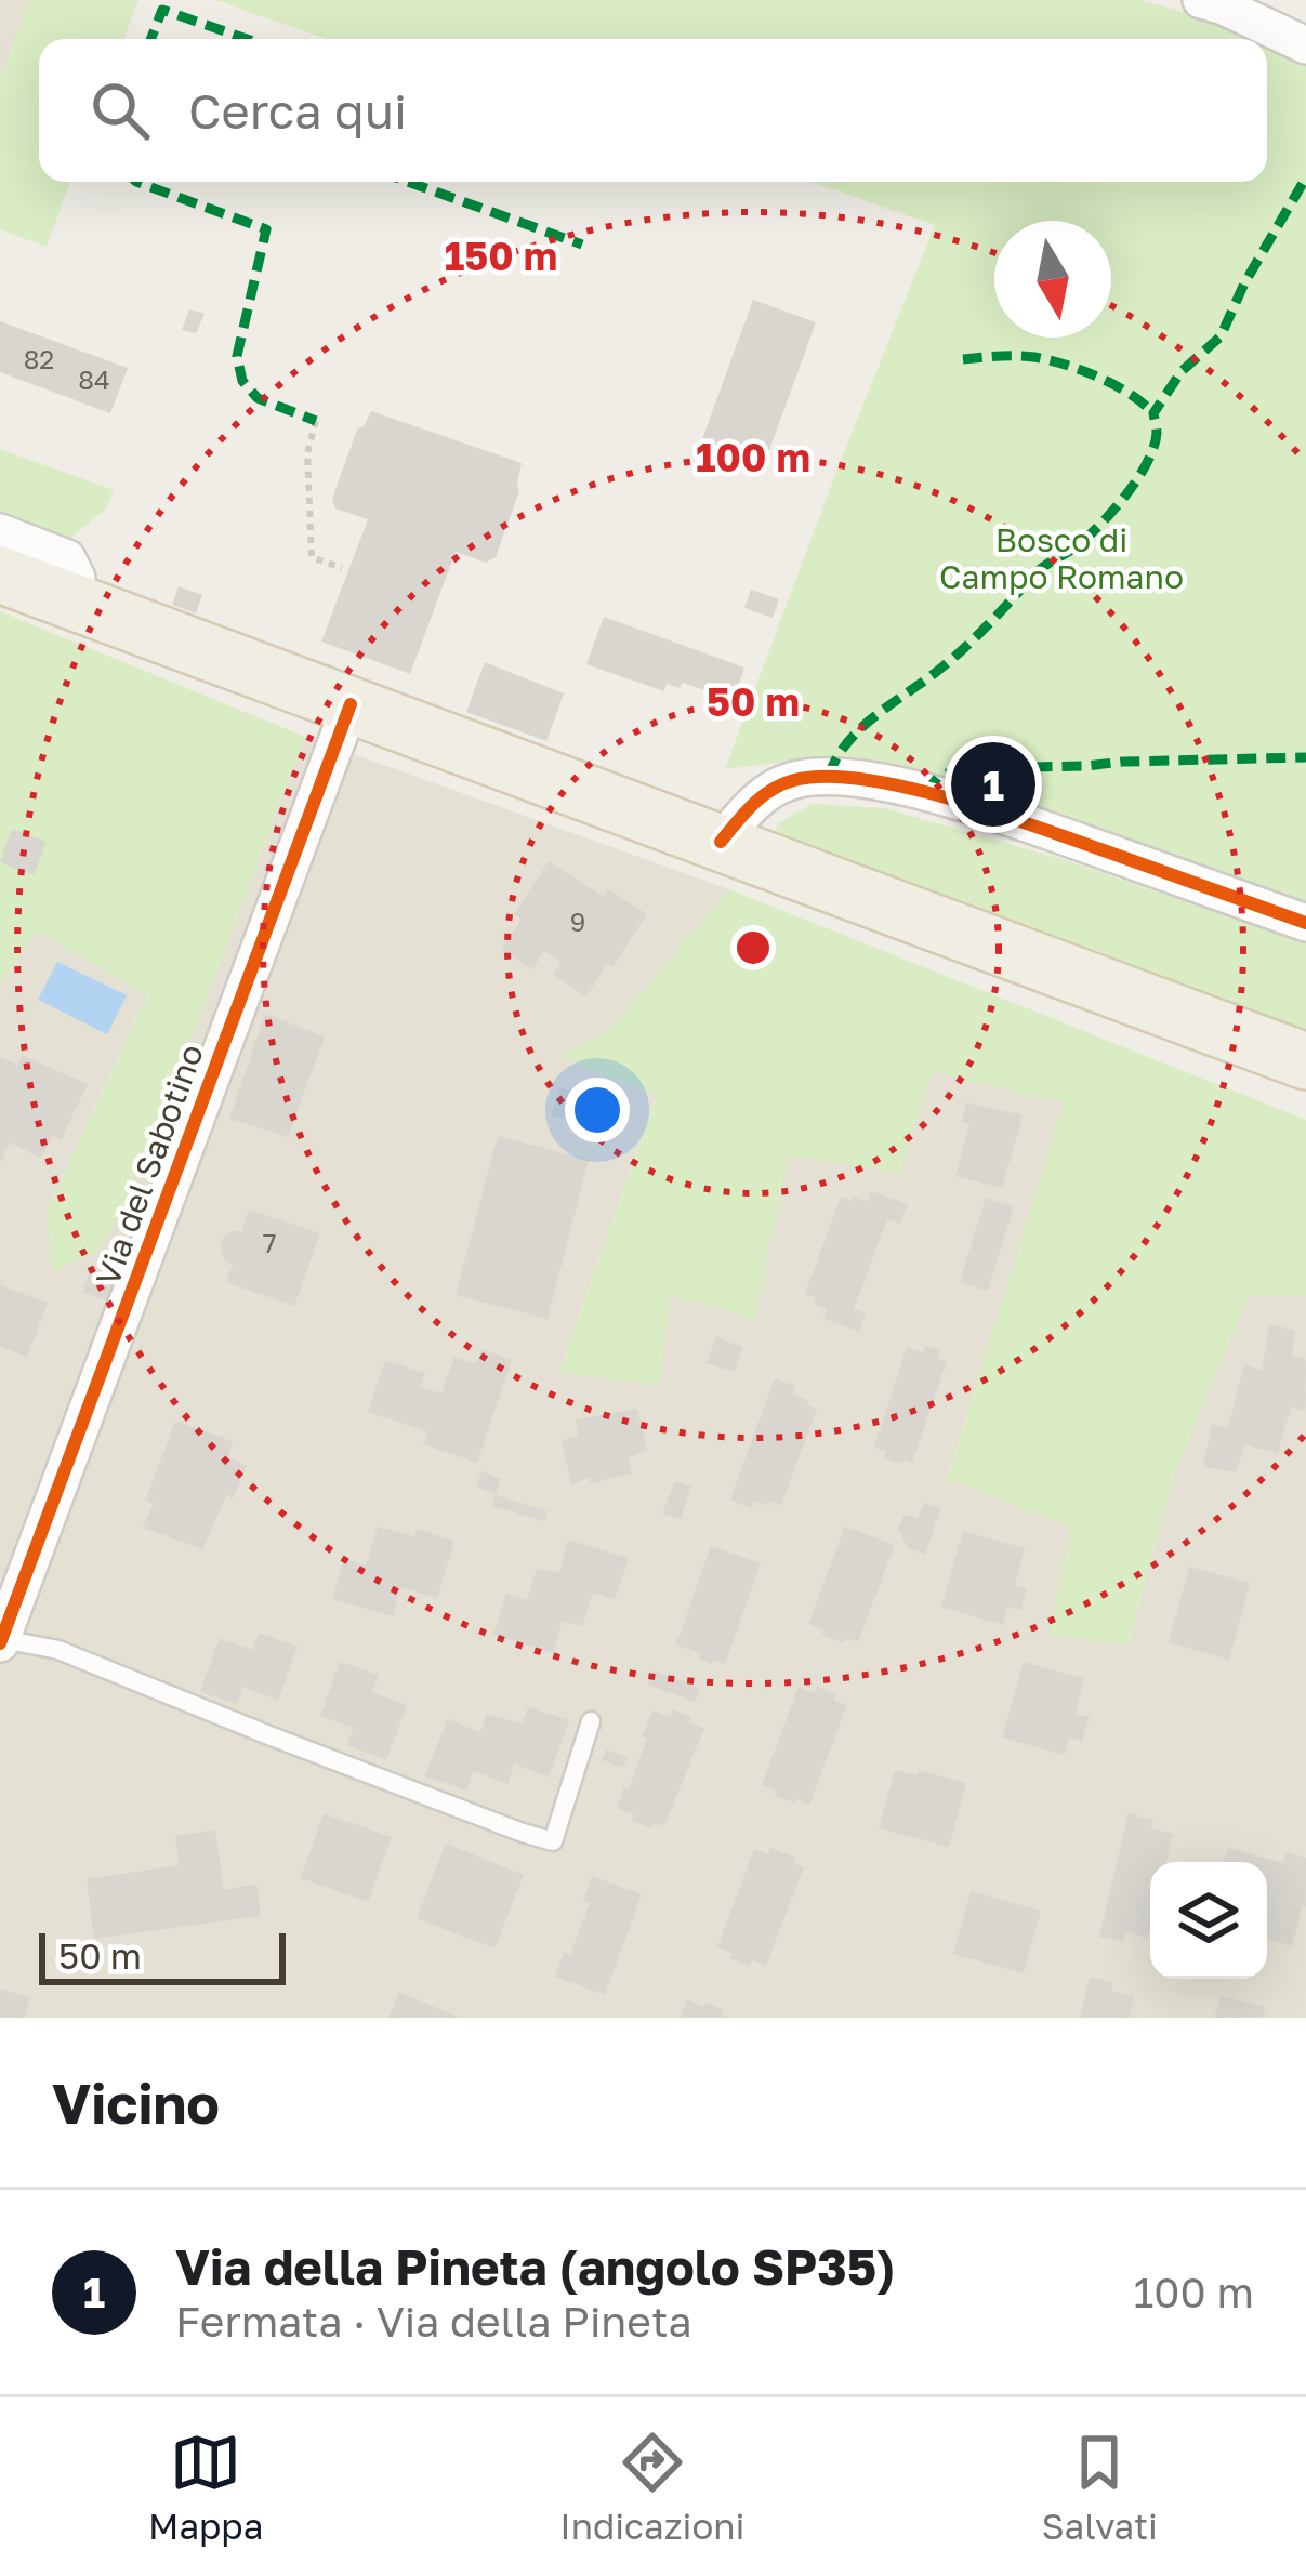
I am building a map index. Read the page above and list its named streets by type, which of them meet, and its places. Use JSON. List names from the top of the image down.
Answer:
{
  "streets": {
    "street": ["Via del Sabotino"]
  },
  "parks": ["Bosco di Campo Romano"],
  "house_numbers": [
    "82",
    "84",
    "9",
    "7"
  ],
  "scale_bar": "50 m",
  "north": "bottom",
  "page": {
    "search": "Cerca qui",
    "pins": "1",
    "scale": "50 m",
    "heading": "Vicino",
    "list": [
      {
        "mark": "1",
        "name": "Via della Pineta (angolo SP35)",
        "note": "Fermata · Via della Pineta",
        "value": "100 m"
      }
    ],
    "nav": ["Mappa", "Indicazioni", "Salvati"]
  },
  "rings": ["150 m", "100 m", "50 m"]
}
